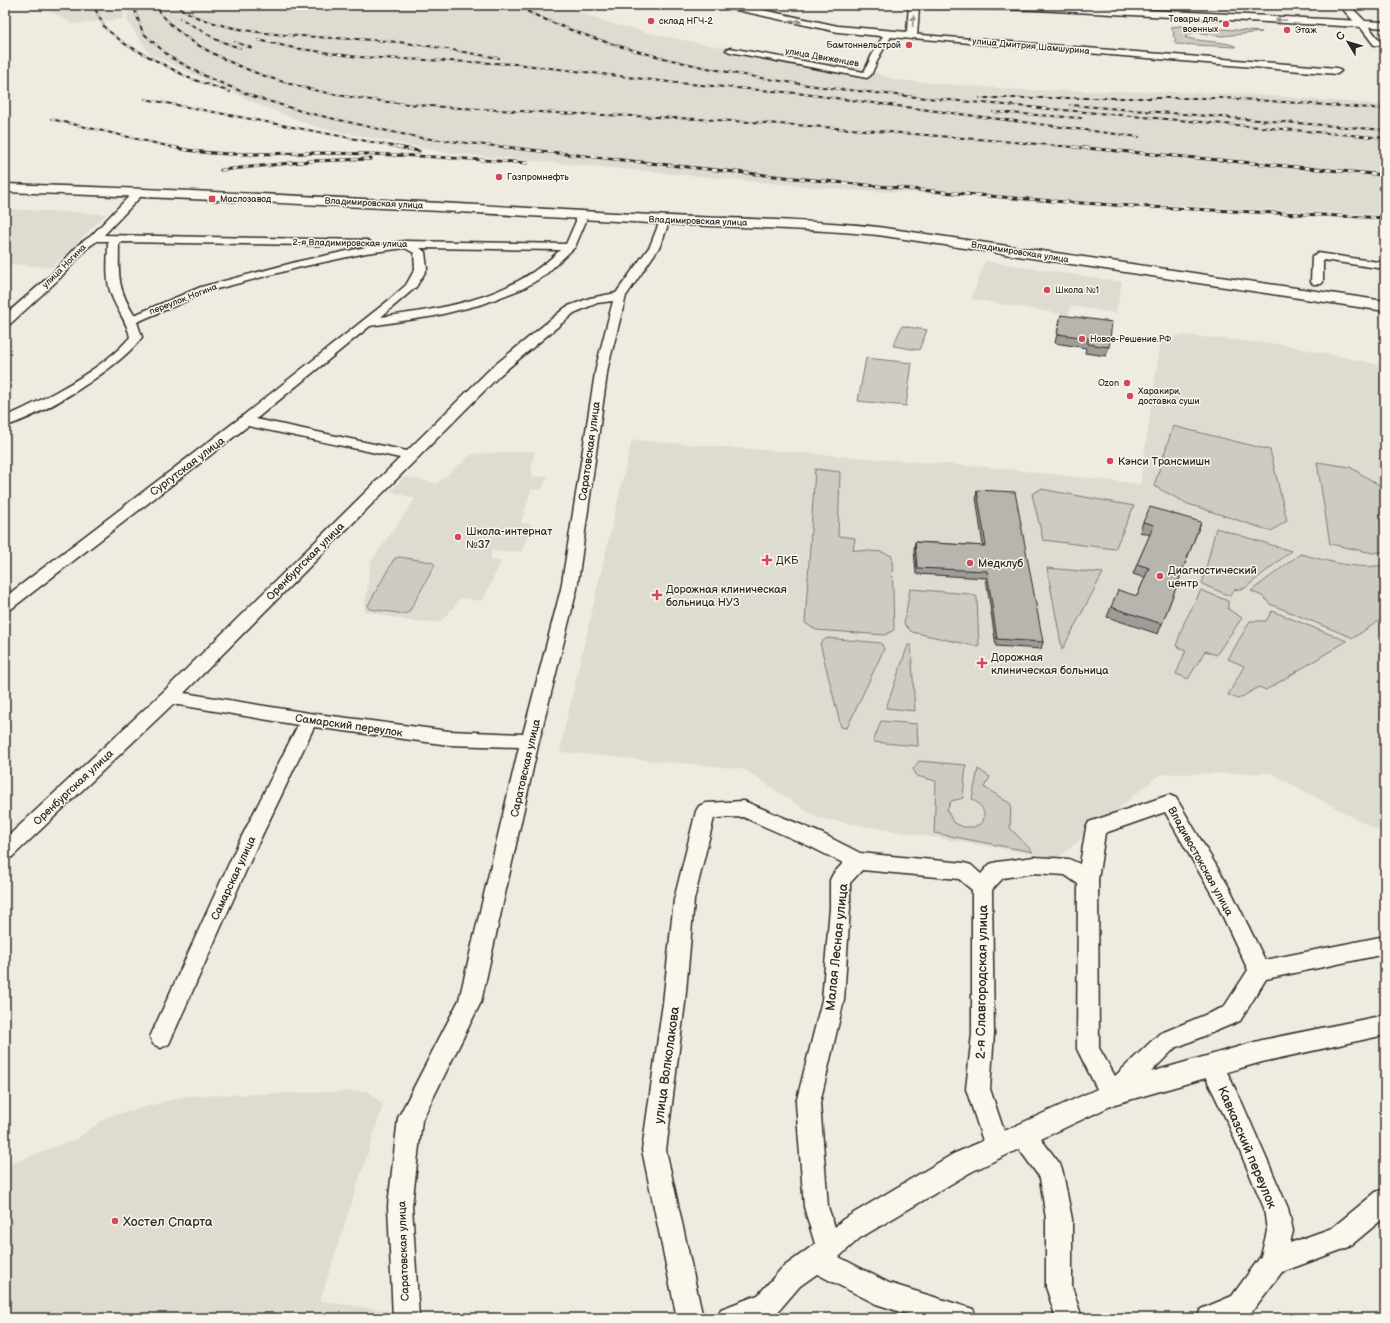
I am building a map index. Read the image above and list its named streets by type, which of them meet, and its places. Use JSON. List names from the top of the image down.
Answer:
{
  "streets": {
    "main road": ["улица Дмитрия Шамшурина", "Владимировская улица"],
    "street": [
      "улица Движенцев",
      "2-я Владимировская улица",
      "улица Ногина",
      "переулок Ногина",
      "Саратовская улица",
      "Сургутская улица",
      "Оренбургская улица",
      "Самарский переулок",
      "Владивостокская улица",
      "Самарская улица",
      "Малая Лесная улица",
      "2-я Славгородская улица",
      "улица Волколакова",
      "Кавказский переулок"
    ]
  },
  "crossings": [
    ["улица Дмитрия Шамшурина", "улица Движенцев"],
    ["Владимировская улица", "улица Ногина"],
    ["Владимировская улица", "Саратовская улица"],
    ["2-я Владимировская улица", "улица Ногина"],
    ["2-я Владимировская улица", "переулок Ногина"],
    ["2-я Владимировская улица", "Сургутская улица"],
    ["переулок Ногина", "Сургутская улица"],
    ["Саратовская улица", "Оренбургская улица"],
    ["Саратовская улица", "Самарский переулок"],
    ["Оренбургская улица", "Самарский переулок"],
    ["Самарский переулок", "Самарская улица"],
    ["Малая Лесная улица", "улица Волколакова"]
  ],
  "places": {
    "other": [
      "склад НГЧ-2",
      "Товары для военных",
      "Этаж",
      "Бамтоннельстрой",
      "Газпромнефть",
      "Школа №1",
      "Новое-Решение.РФ",
      "Ozon",
      "Харакири, доставка суши",
      "Кэнси Трансмишн",
      "Школа-интернат №37",
      "Медклуб",
      "Диагностический центр",
      "Хостел Спарта"
    ],
    "transit": ["Маслозавод"],
    "health": ["ДКБ", "Дорожная клиническая больница НУЗ", "Дорожная клиническая больница"]
  },
  "north": "top left"
}
